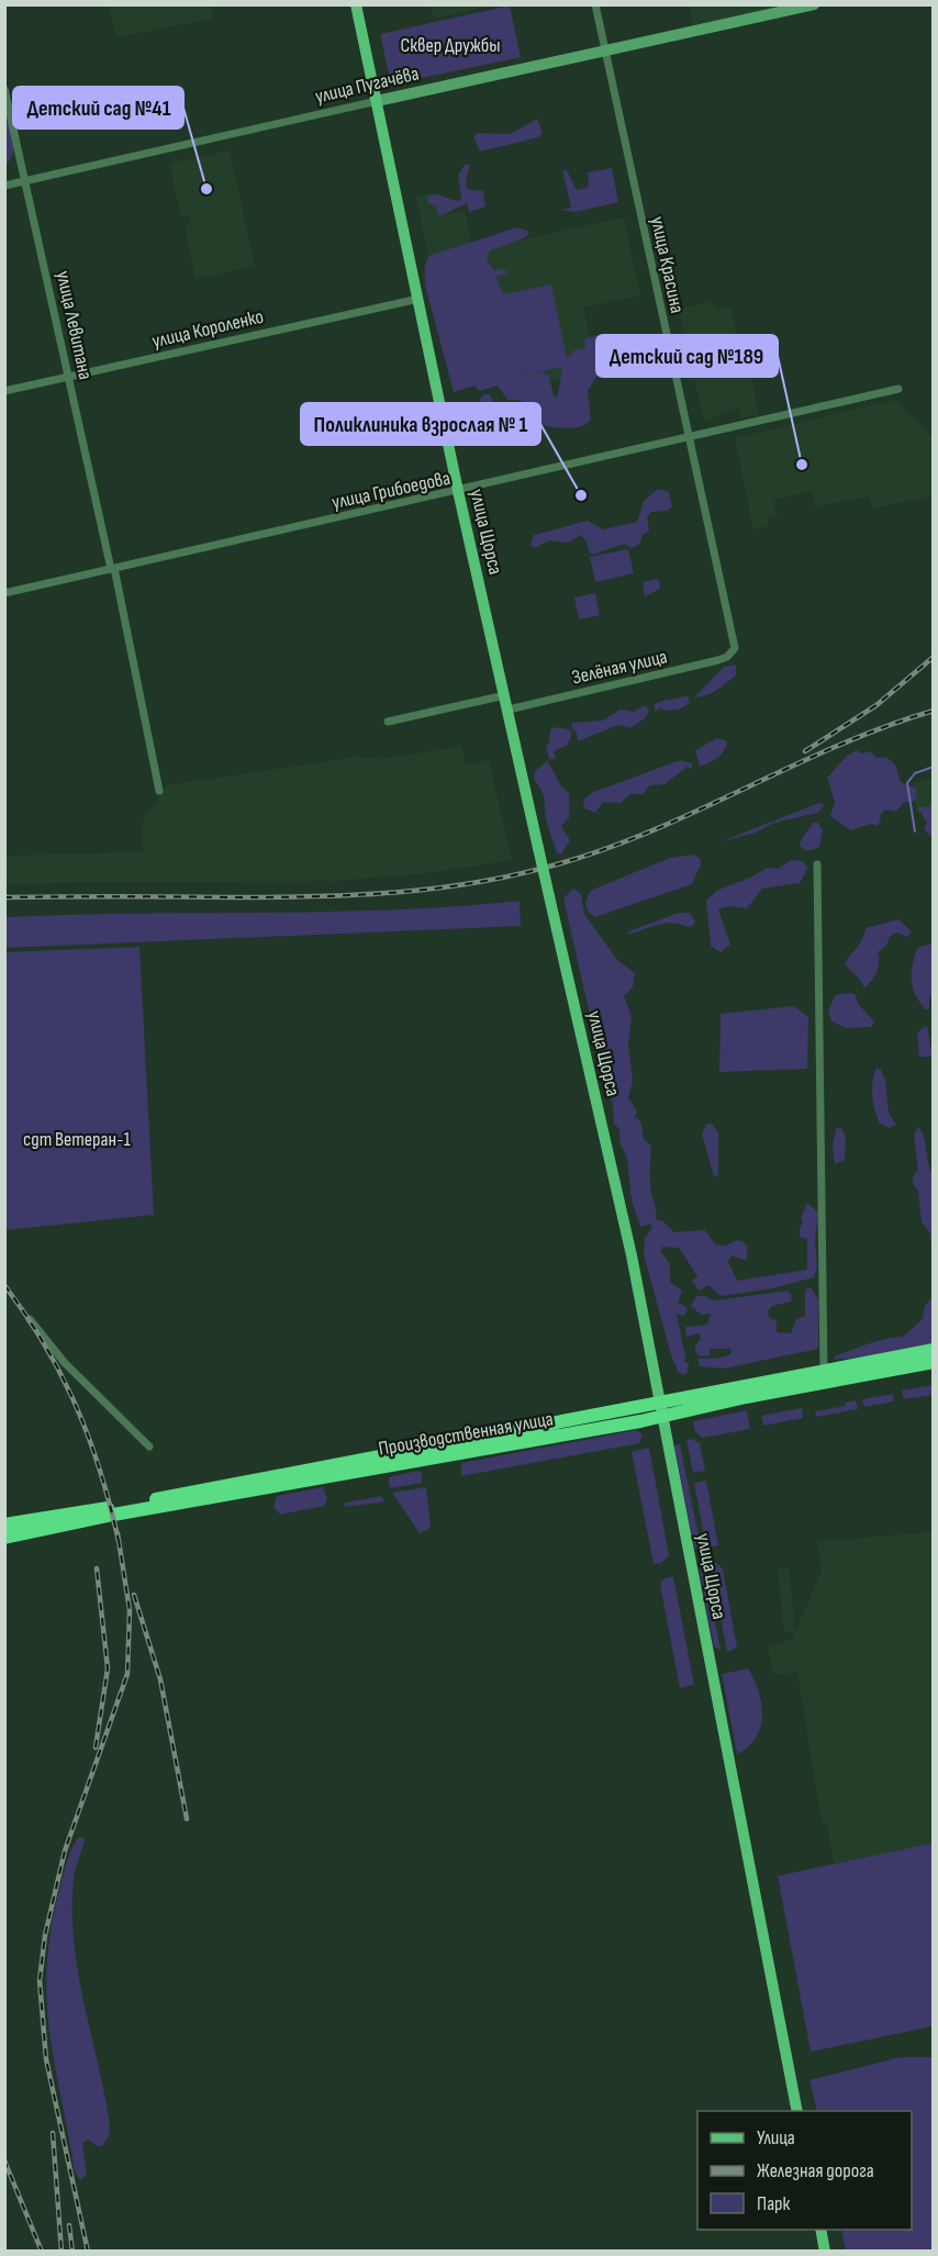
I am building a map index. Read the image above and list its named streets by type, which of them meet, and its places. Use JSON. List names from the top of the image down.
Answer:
{
  "streets": {
    "highway": ["Производственная улица"],
    "main road": ["улица Щорса"],
    "street": [
      "улица Пугачёва",
      "улица Красина",
      "улица Левитана",
      "улица Короленко",
      "улица Грибоедова",
      "Зелёная улица"
    ]
  },
  "crossings": [
    ["улица Пугачёва", "улица Красина"],
    ["улица Пугачёва", "улица Левитана"],
    ["улица Пугачёва", "улица Щорса"],
    ["улица Красина", "улица Грибоедова"],
    ["улица Красина", "Зелёная улица"],
    ["улица Левитана", "улица Короленко"],
    ["улица Левитана", "улица Грибоедова"],
    ["улица Короленко", "улица Щорса"],
    ["улица Грибоедова", "улица Щорса"],
    ["улица Щорса", "Зелёная улица"],
    ["улица Щорса", "Производственная улица"]
  ],
  "parks": ["Сквер Дружбы", "сдт Ветеран-1"],
  "places": ["Детский сад №41", "Детский сад №189", "Поликлиника взрослая № 1"],
  "legend": ["Улица", "Железная дорога", "Парк"]
}
